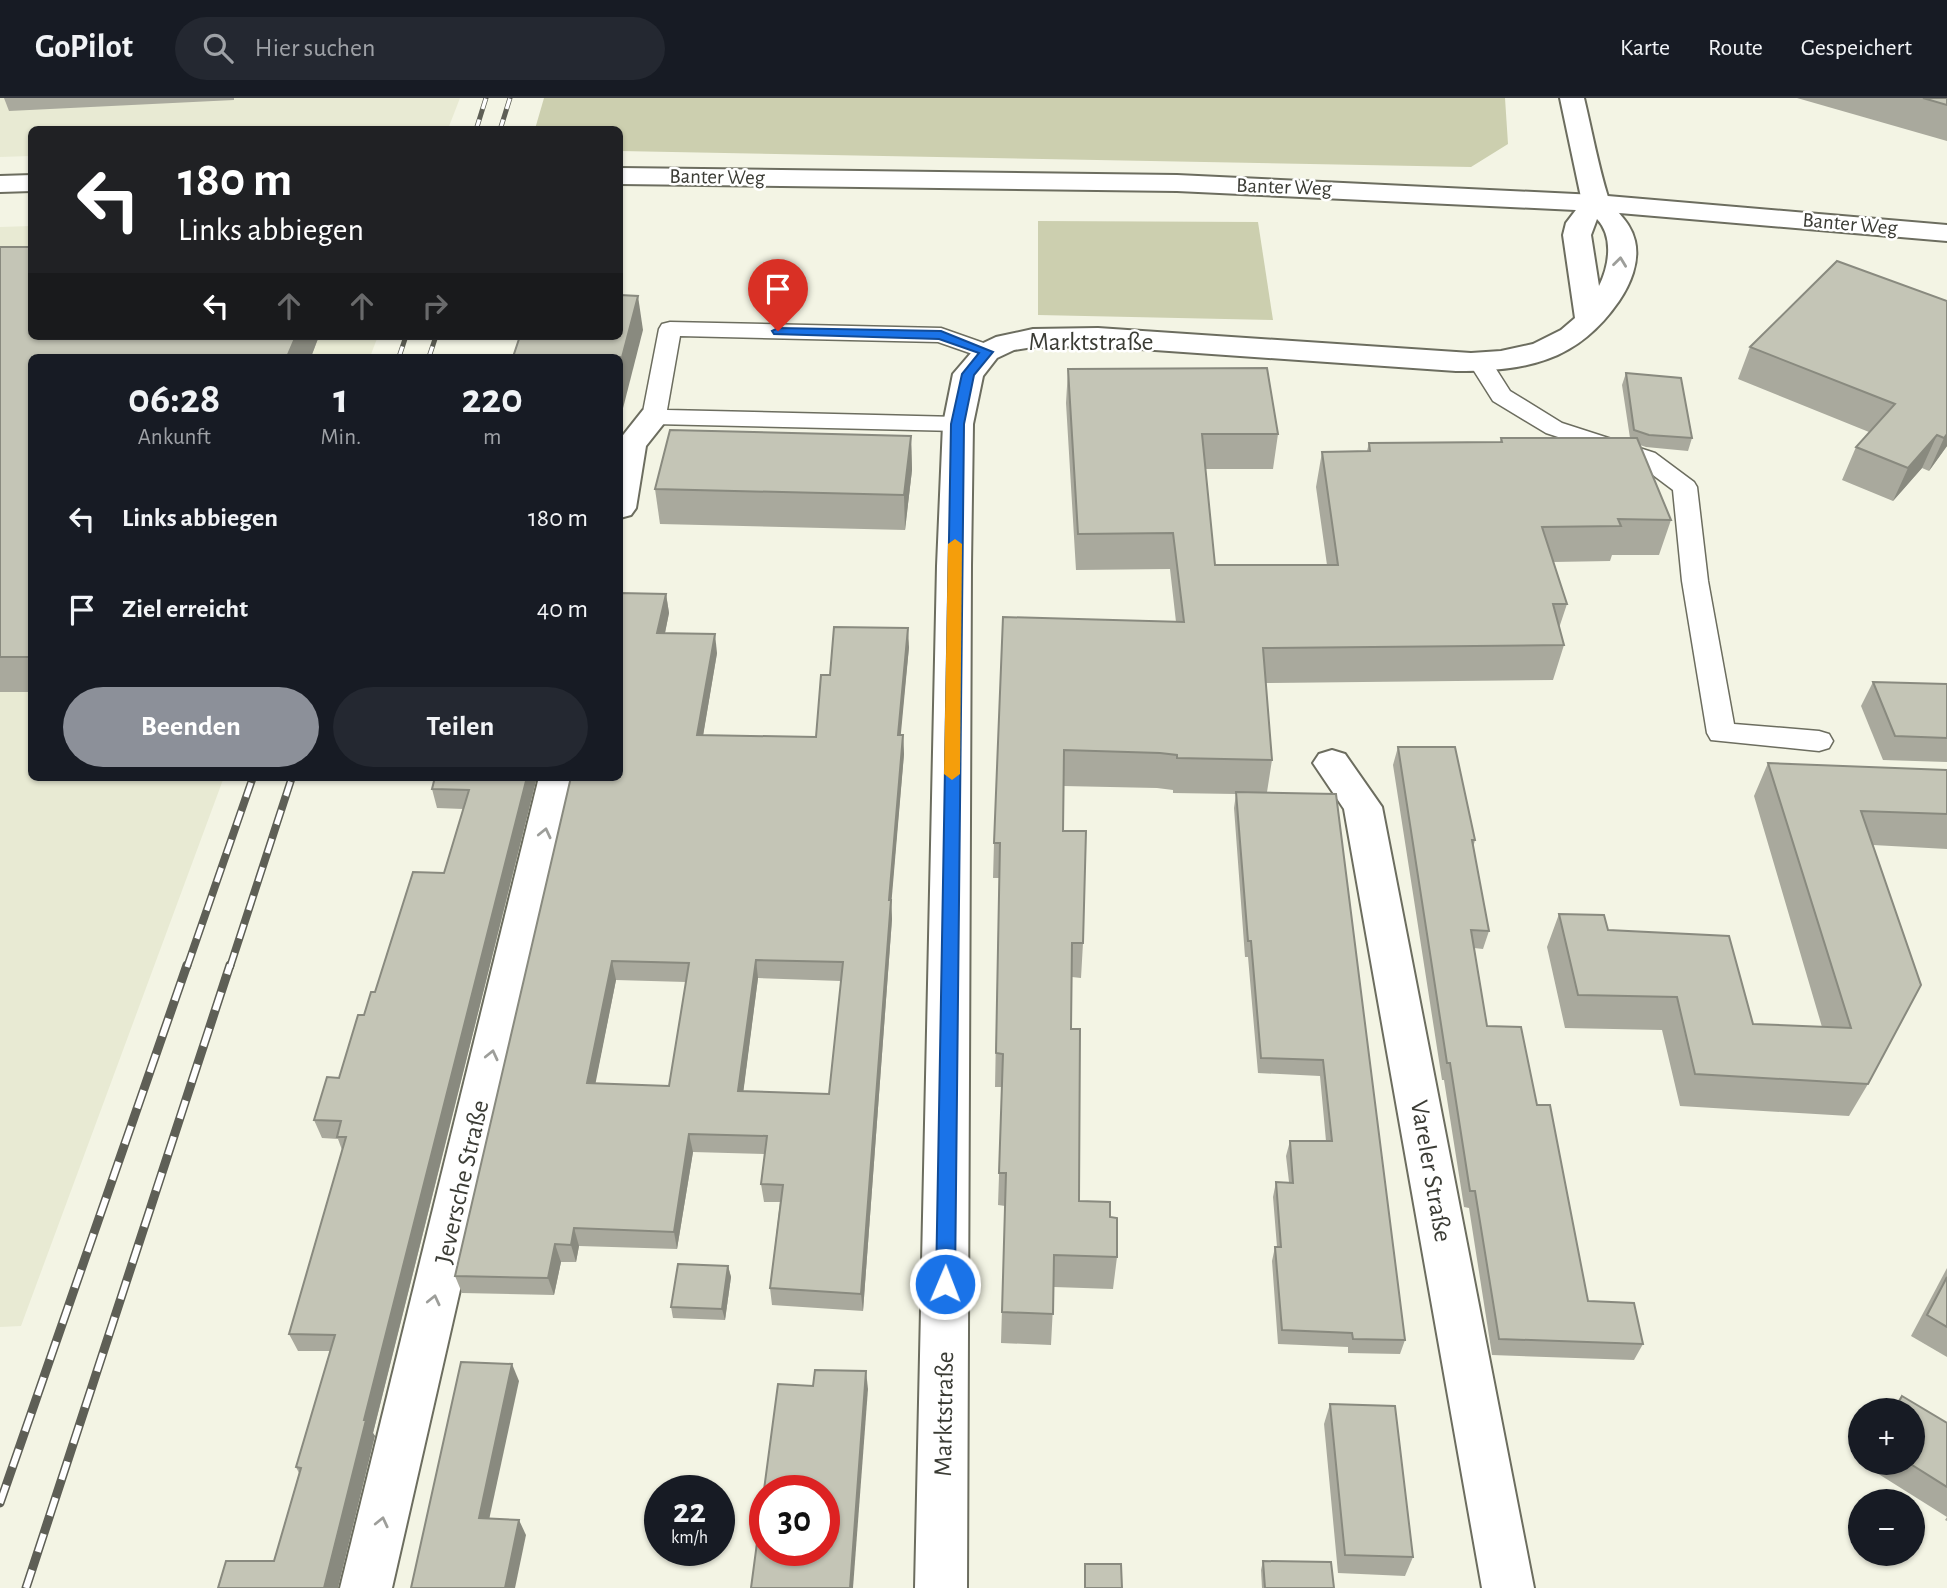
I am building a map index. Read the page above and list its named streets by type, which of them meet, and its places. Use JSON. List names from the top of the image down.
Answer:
{
  "streets": {
    "street": [
      "Banter Weg",
      "Marktstraße",
      "Vareler Straße",
      "Jeversche Straße"
    ]
  },
  "crossings": [
    ["Banter Weg", "Marktstraße"]
  ],
  "one_way": ["Jeversche Straße"],
  "page": {
    "header": "GoPilot",
    "search": "Hier suchen",
    "nav": ["Karte", "Route", "Gespeichert"],
    "turn": ["180 m", "Links abbiegen"],
    "eta": [
      "06:28",
      "Ankunft",
      "1",
      "Min.",
      "220",
      "m"
    ],
    "list": [
      {
        "name": "Links abbiegen",
        "value": "180 m"
      },
      {
        "name": "Ziel erreicht",
        "value": "40 m"
      }
    ],
    "buttons": ["Beenden", "Teilen"],
    "map_buttons": ["+", "−"],
    "speed": "22 km/h",
    "limit": "30"
  }
}
